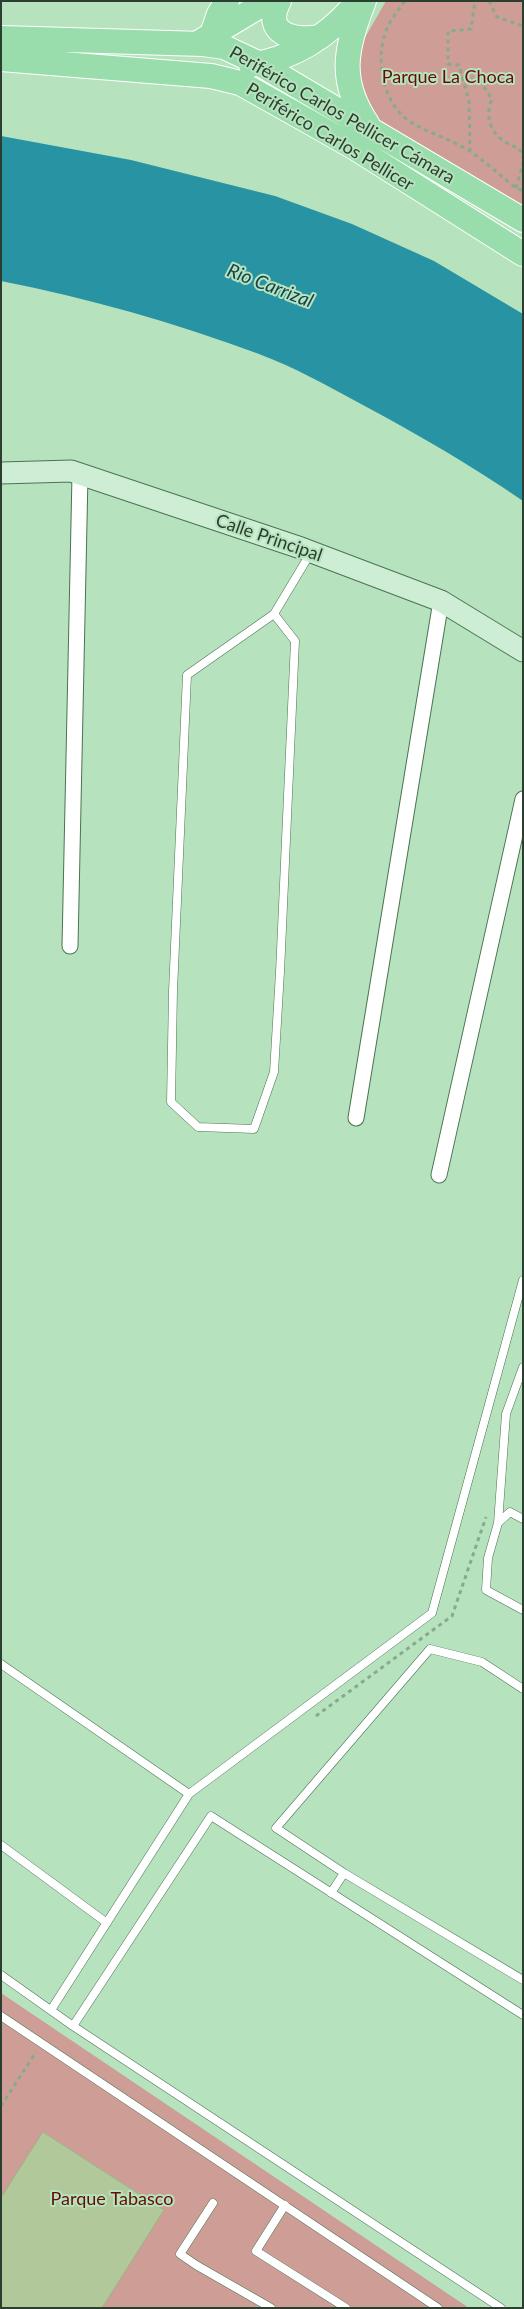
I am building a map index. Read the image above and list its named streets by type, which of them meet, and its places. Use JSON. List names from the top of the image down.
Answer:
{
  "streets": {
    "main road": ["Periférico Carlos Pellicer Cámara", "Periférico Carlos Pellicer", "Calle Principal"]
  },
  "crossings": [
    ["Periférico Carlos Pellicer Cámara", "Periférico Carlos Pellicer"]
  ],
  "water": ["Rio Carrizal"],
  "parks": ["Parque La Choca", "Parque Tabasco"]
}
